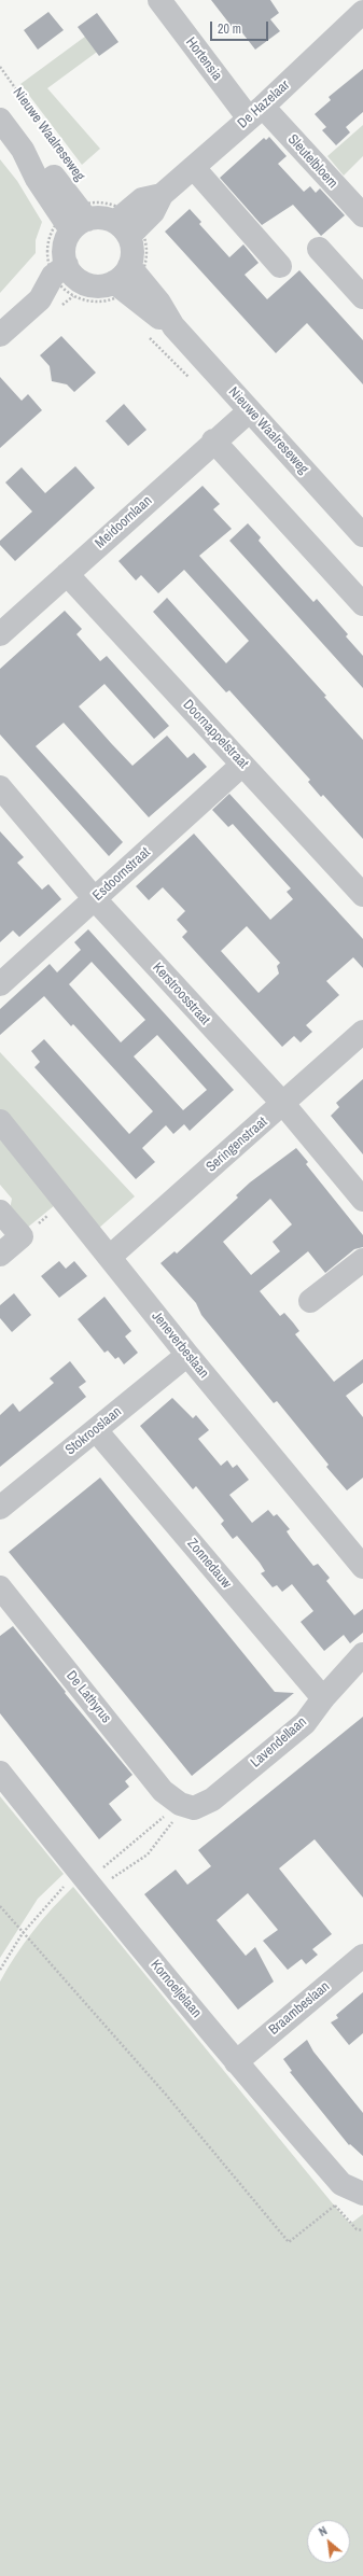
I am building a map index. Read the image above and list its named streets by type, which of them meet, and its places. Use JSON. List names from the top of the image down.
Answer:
{
  "streets": {
    "street": [
      "Hortensia",
      "De Hazelaar",
      "Nieuwe Waalreseweg",
      "Sleutelbloem",
      "Meidoornlaan",
      "Doornappelstraat",
      "Esdoornstraat",
      "Kerstroosstraat",
      "Seringenstraat",
      "Jeneverbeslaan",
      "Stokrooslaan",
      "Zonnedauw",
      "De Lathyrus",
      "Lavendellaan",
      "Kornoeljelaan",
      "Braambeslaan"
    ]
  },
  "crossings": [
    ["Hortensia", "De Hazelaar"],
    ["Hortensia", "Sleutelbloem"],
    ["De Hazelaar", "Nieuwe Waalreseweg"],
    ["De Hazelaar", "Sleutelbloem"],
    ["Nieuwe Waalreseweg", "Meidoornlaan"],
    ["Meidoornlaan", "Doornappelstraat"],
    ["Doornappelstraat", "Esdoornstraat"],
    ["Esdoornstraat", "Kerstroosstraat"],
    ["Kerstroosstraat", "Seringenstraat"],
    ["Seringenstraat", "Jeneverbeslaan"],
    ["Jeneverbeslaan", "Stokrooslaan"],
    ["Stokrooslaan", "Zonnedauw"],
    ["Zonnedauw", "Lavendellaan"],
    ["De Lathyrus", "Lavendellaan"],
    ["Kornoeljelaan", "Braambeslaan"]
  ],
  "scale_bar": "20 m",
  "north": "top left"
}
